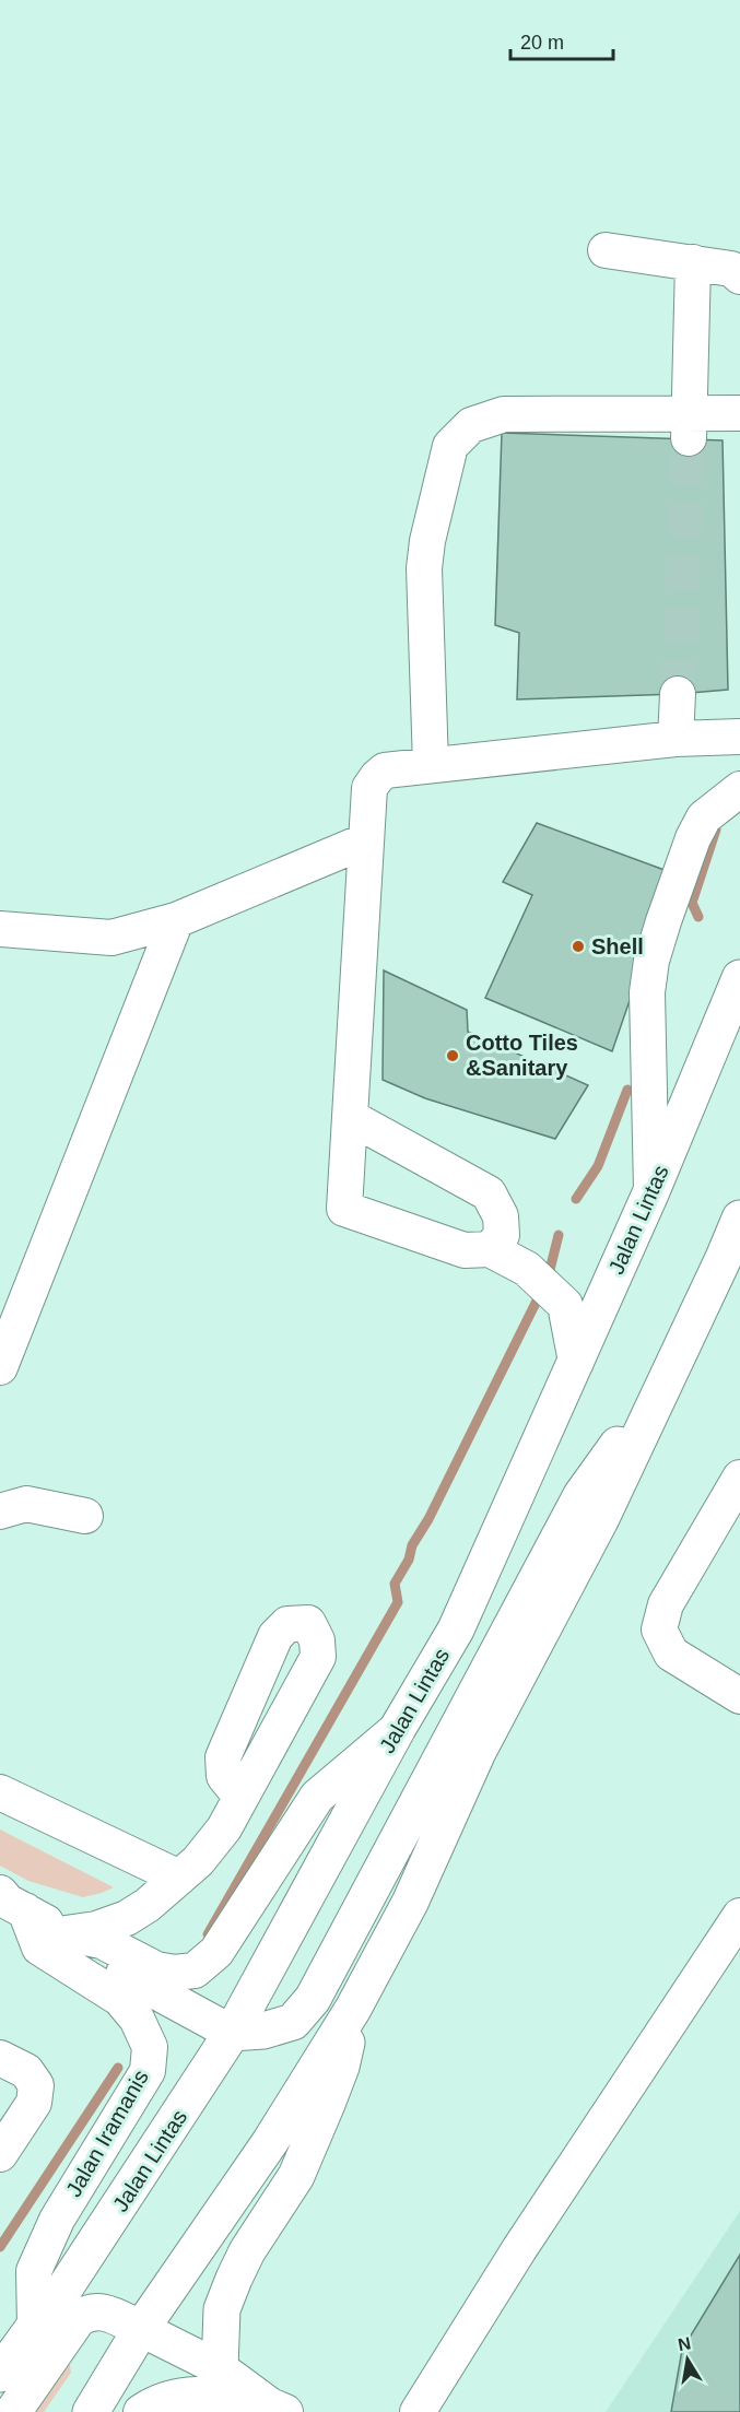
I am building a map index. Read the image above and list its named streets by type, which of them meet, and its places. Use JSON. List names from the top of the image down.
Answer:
{
  "streets": {
    "highway": ["Jalan Lintas"],
    "street": ["Jalan Iramanis"]
  },
  "crossings": [
    ["Jalan Lintas", "Jalan Iramanis"]
  ],
  "places": ["Shell", "Cotto Tiles &Sanitary"],
  "scale_bar": "20 m",
  "north": "top"
}
